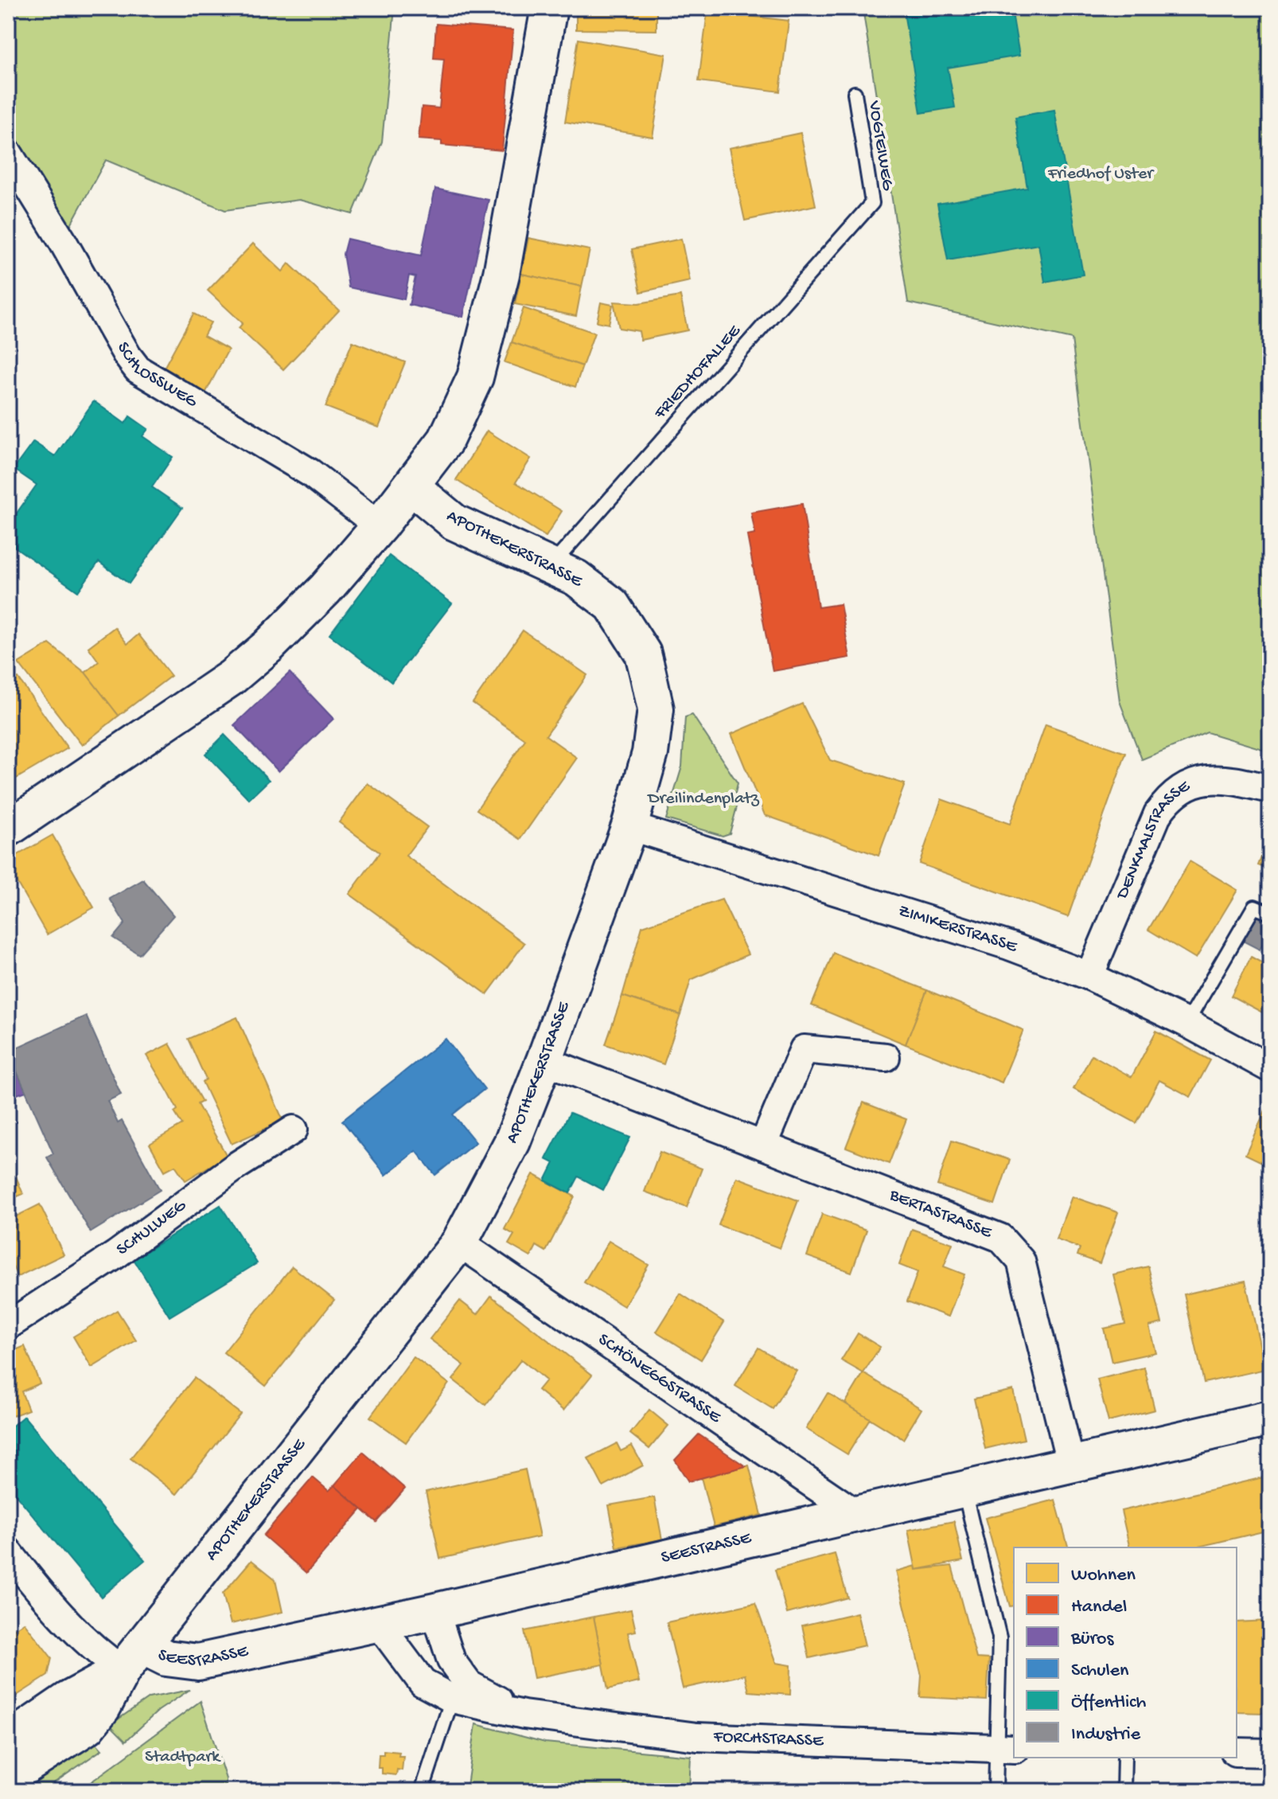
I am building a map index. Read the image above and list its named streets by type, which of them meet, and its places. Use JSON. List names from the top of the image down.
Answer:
{
  "streets": {
    "street": [
      "SCHLOSSWEG",
      "APOTHEKERSTRASSE",
      "DENKMALSTRASSE",
      "ZIMIKERSTRASSE",
      "BERTASTRASSE",
      "SCHULWEG",
      "SCHÖNEGGSTRASSE",
      "SEESTRASSE",
      "FORCHSTRASSE"
    ],
    "lane": ["VOGTEIWEG", "FRIEDHOFALLEE"]
  },
  "crossings": [
    ["VOGTEIWEG", "FRIEDHOFALLEE"],
    ["FRIEDHOFALLEE", "APOTHEKERSTRASSE"],
    ["APOTHEKERSTRASSE", "ZIMIKERSTRASSE"],
    ["APOTHEKERSTRASSE", "BERTASTRASSE"],
    ["APOTHEKERSTRASSE", "SCHÖNEGGSTRASSE"],
    ["APOTHEKERSTRASSE", "SEESTRASSE"],
    ["DENKMALSTRASSE", "ZIMIKERSTRASSE"],
    ["BERTASTRASSE", "SEESTRASSE"],
    ["SCHÖNEGGSTRASSE", "SEESTRASSE"],
    ["SEESTRASSE", "FORCHSTRASSE"]
  ],
  "parks": ["Friedhof Uster", "Dreilindenplatz", "Stadtpark"],
  "legend": [
    "Wohnen",
    "Handel",
    "Büros",
    "Schulen",
    "Öffentlich",
    "Industrie"
  ]
}
